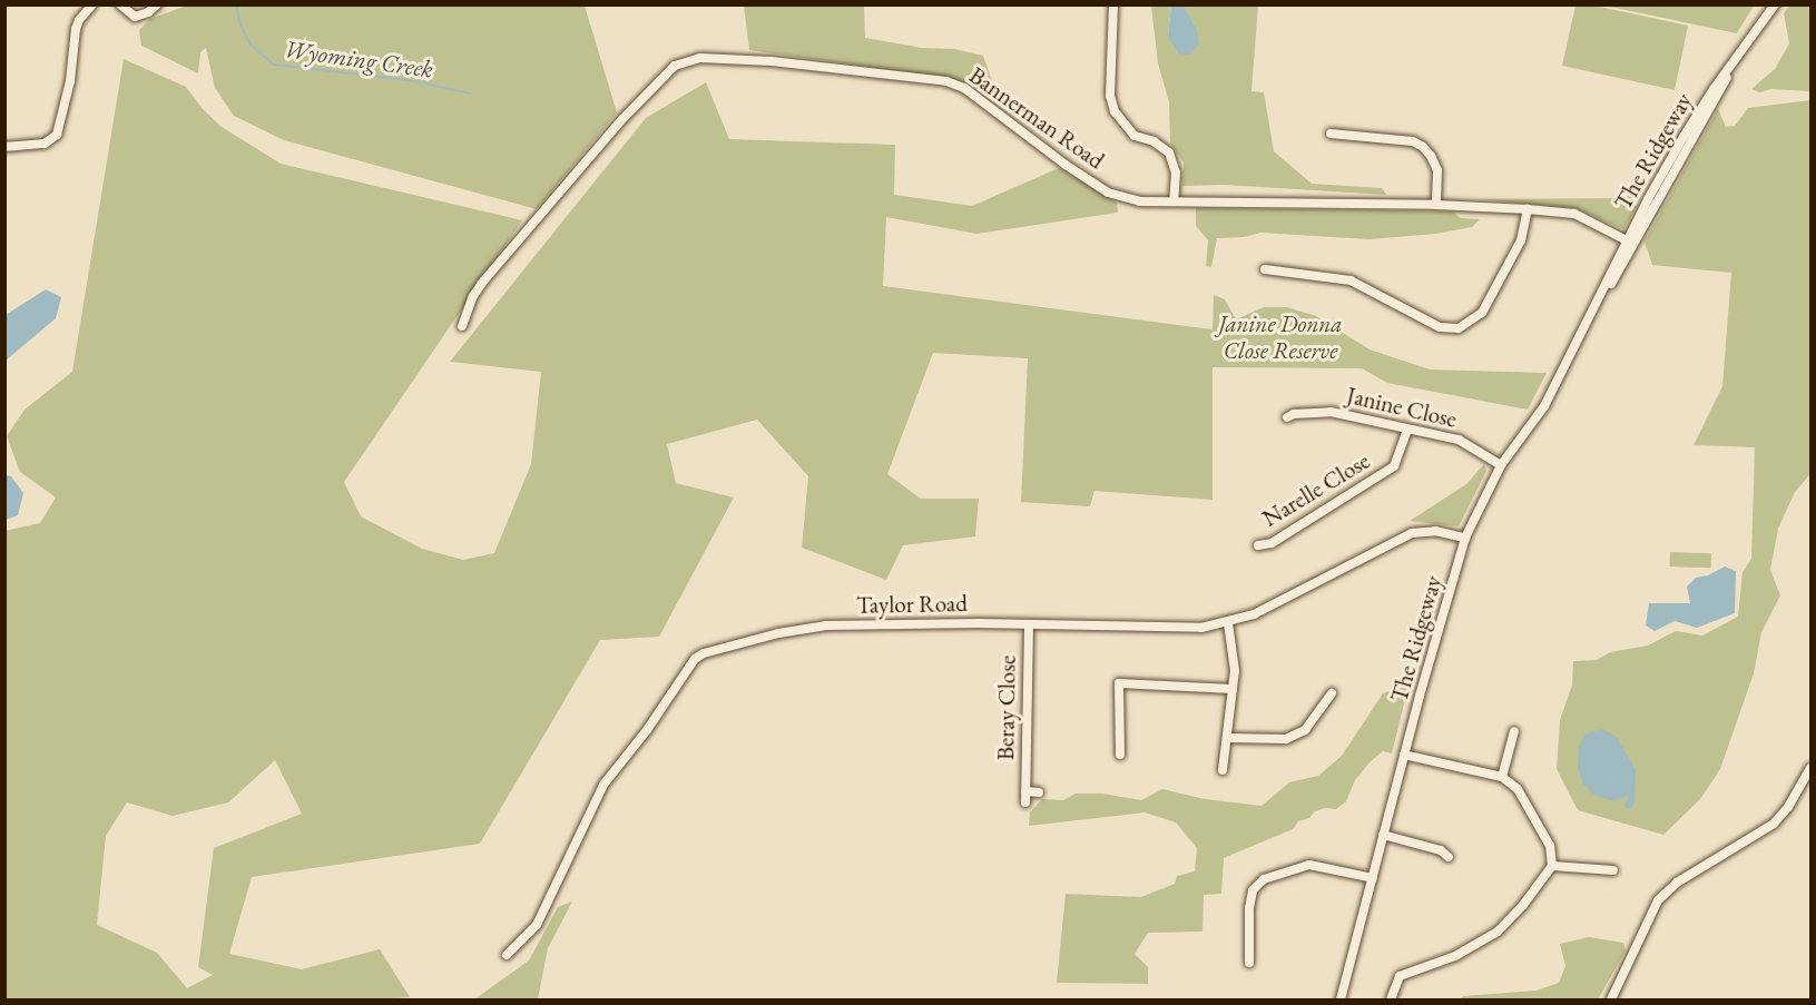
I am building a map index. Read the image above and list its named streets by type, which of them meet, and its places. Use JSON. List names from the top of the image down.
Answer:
{
  "streets": {
    "street": [
      "Bannerman Road",
      "The Ridgeway",
      "Janine Close",
      "Narelle Close",
      "Taylor Road",
      "Beray Close"
    ]
  },
  "crossings": [
    ["Bannerman Road", "The Ridgeway"],
    ["The Ridgeway", "Janine Close"],
    ["The Ridgeway", "Taylor Road"],
    ["Janine Close", "Narelle Close"],
    ["Taylor Road", "Beray Close"]
  ],
  "water": ["Wyoming Creek"],
  "parks": ["Janine Donna Close Reserve"]
}
